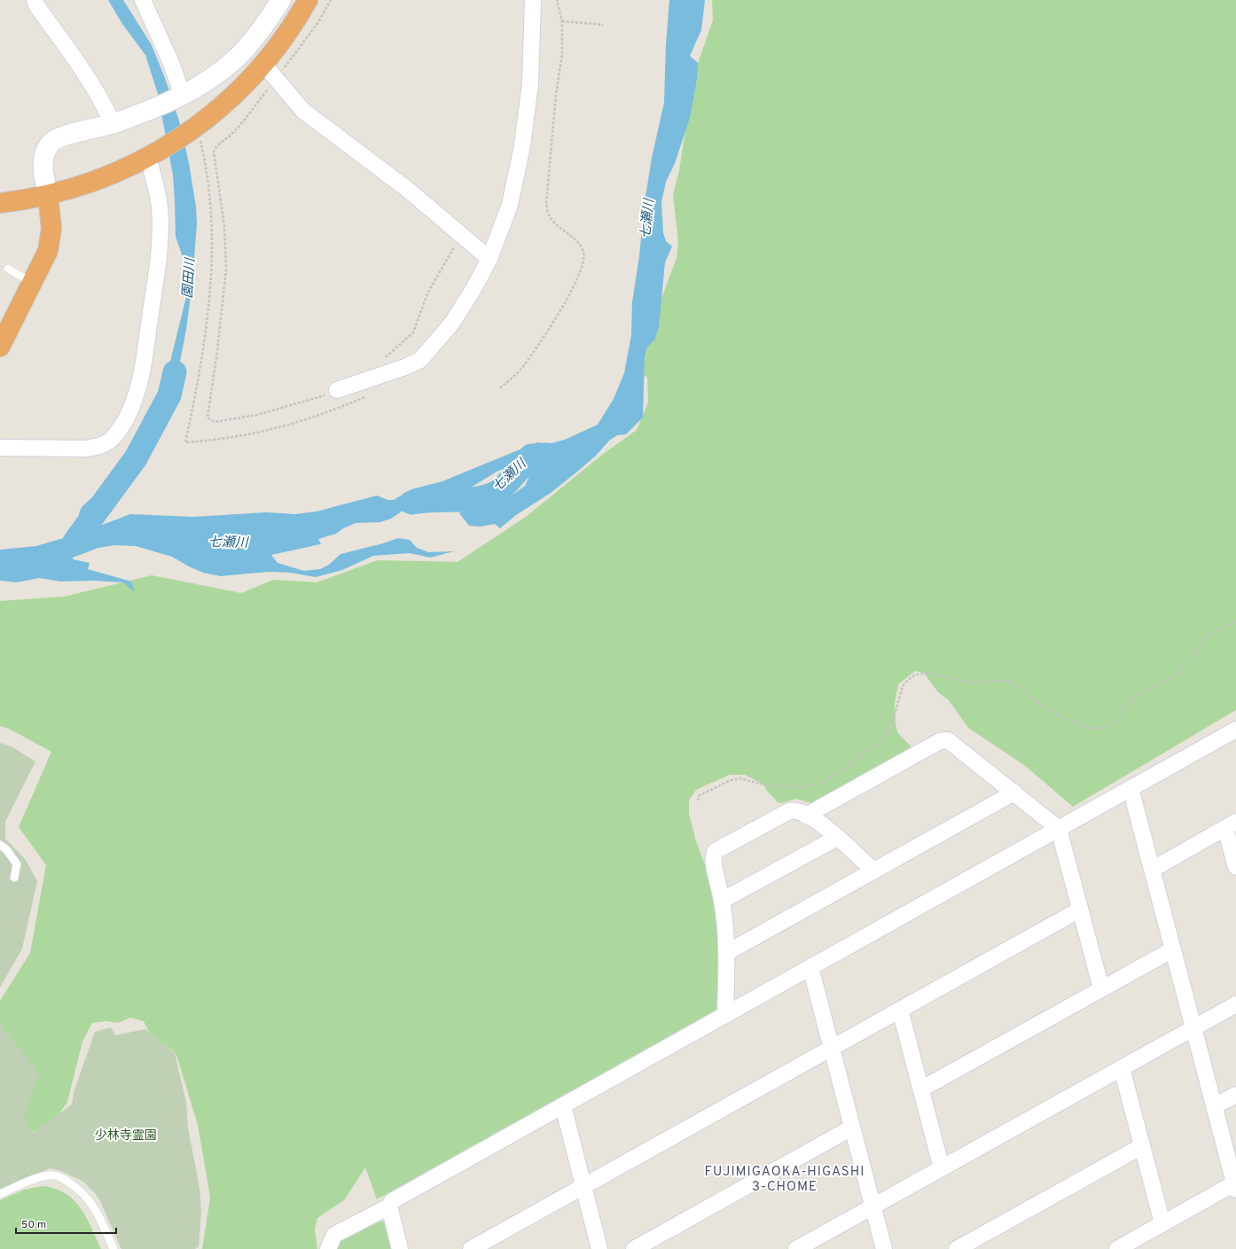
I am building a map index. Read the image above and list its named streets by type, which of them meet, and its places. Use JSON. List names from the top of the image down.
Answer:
{
  "districts": ["FUJIMIGAOKA-HIGASHI 3-CHOME"],
  "water": ["七瀬川", "園田川"],
  "parks": ["少林寺霊園"],
  "scale_bar": "50 m"
}
